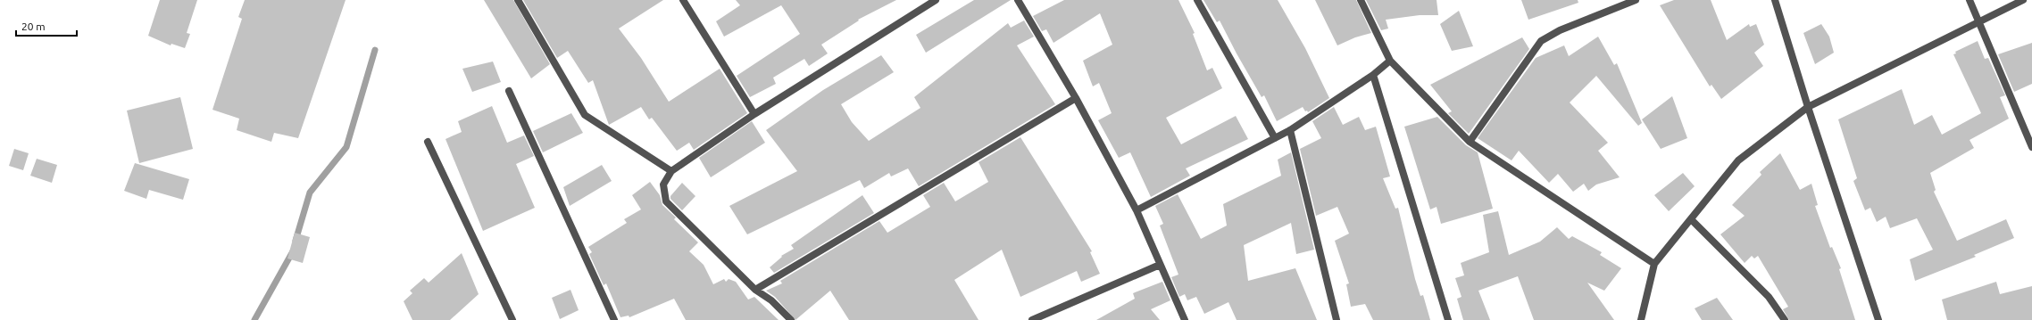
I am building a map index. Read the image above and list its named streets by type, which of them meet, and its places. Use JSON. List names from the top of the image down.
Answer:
{
  "scale_bar": "20 m"
}
